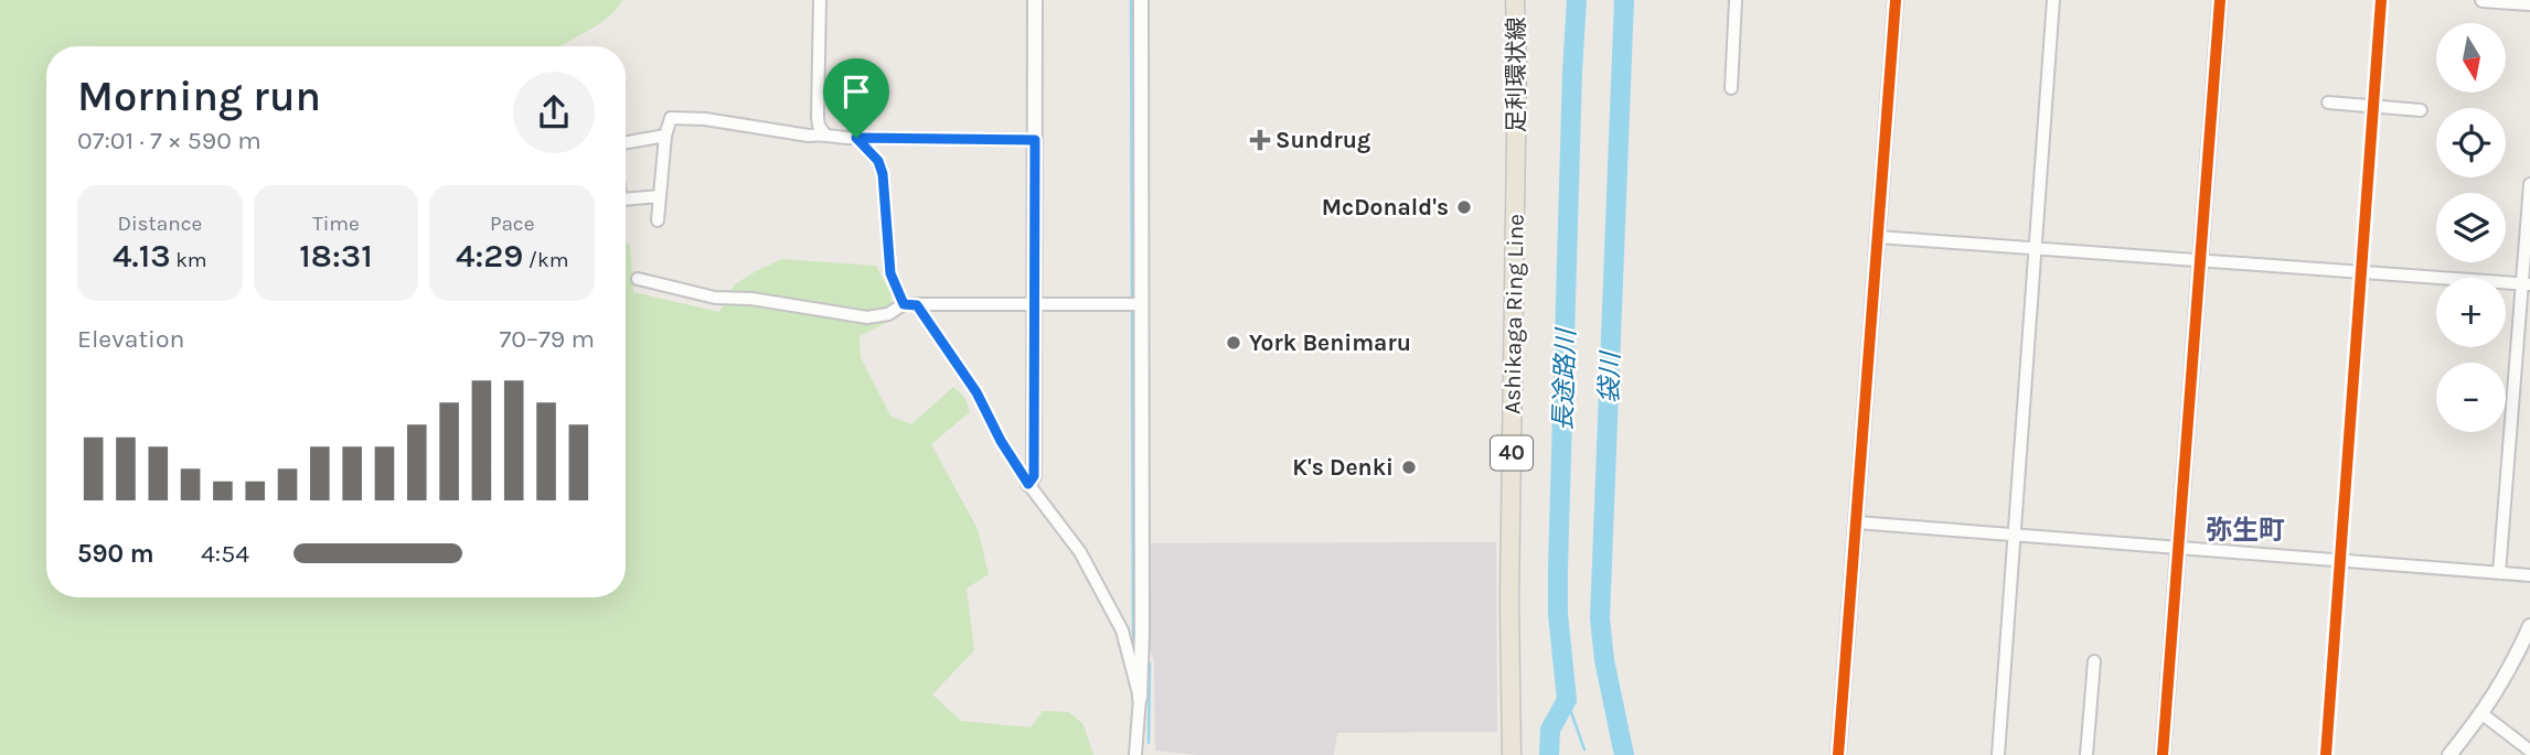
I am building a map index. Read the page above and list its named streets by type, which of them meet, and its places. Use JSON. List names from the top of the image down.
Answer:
{
  "streets": {
    "main road": ["足利環状線", "40"]
  },
  "districts": ["弥生町"],
  "water": ["袋川", "長途路川"],
  "places": {
    "health": ["Sundrug"],
    "other": ["McDonald's", "York Benimaru", "K's Denki"]
  },
  "north": "bottom",
  "page": {
    "map_buttons": ["+", "−"],
    "heading": ["Morning run", "07:01 · 7 × 590 m"],
    "stats": [
      ["Distance", "4.13 km"],
      ["Time", "18:31"],
      ["Pace", "4:29 /km"]
    ],
    "chart": ["Elevation", "70–79 m"],
    "list": [
      {
        "name": "590 m",
        "note": "4:54"
      }
    ]
  }
}
